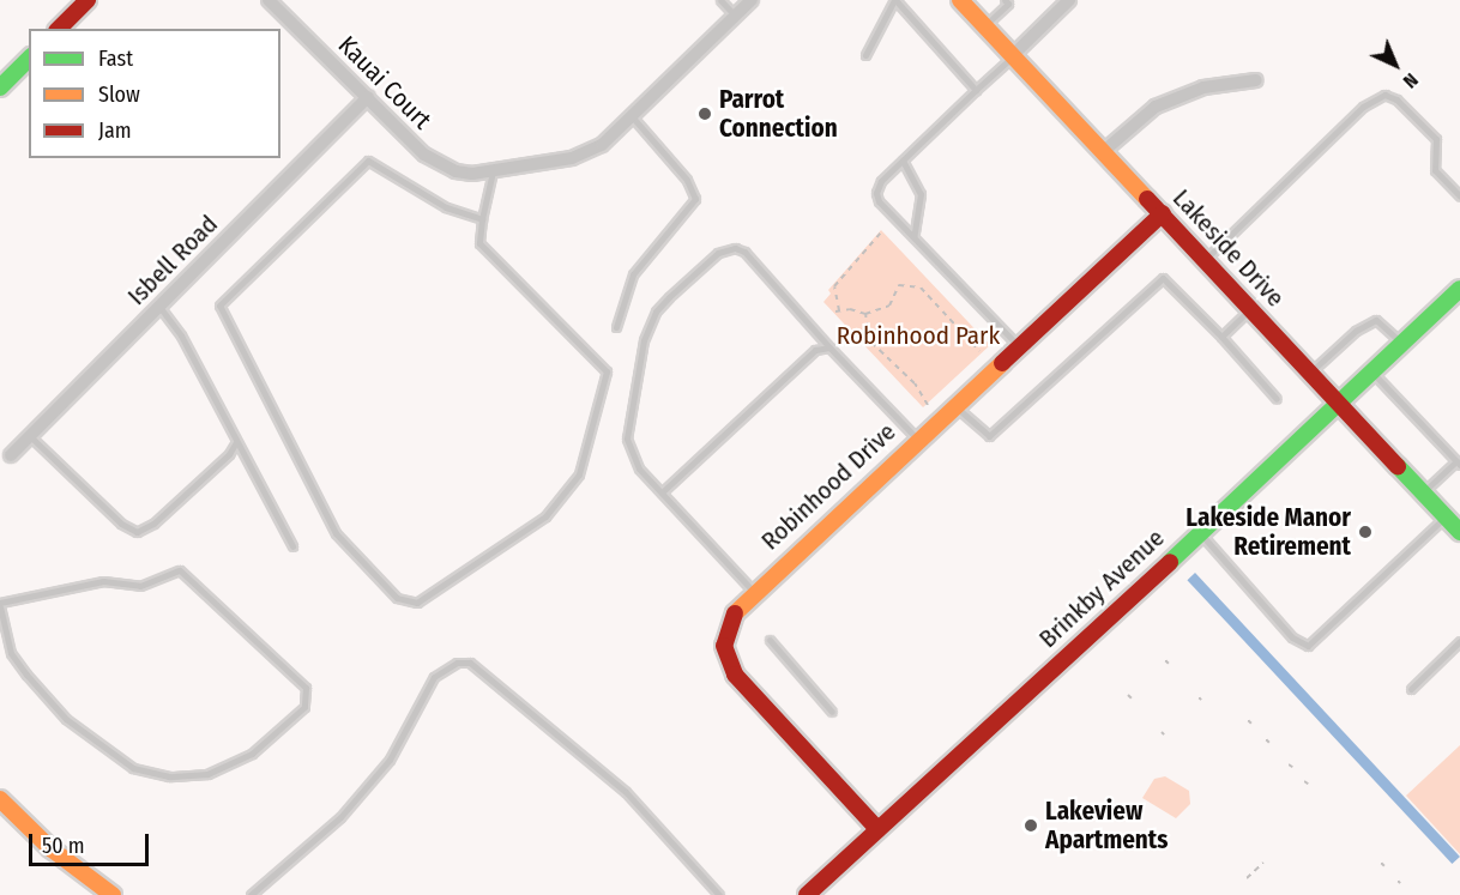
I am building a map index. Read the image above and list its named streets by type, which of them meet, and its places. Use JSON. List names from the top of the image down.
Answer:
{
  "streets": {
    "street": [
      "Kauai Court",
      "Lakeside Drive",
      "Isbell Road",
      "Robinhood Drive",
      "Brinkby Avenue"
    ]
  },
  "crossings": [
    ["Kauai Court", "Isbell Road"],
    ["Lakeside Drive", "Robinhood Drive"],
    ["Lakeside Drive", "Brinkby Avenue"],
    ["Robinhood Drive", "Brinkby Avenue"]
  ],
  "parks": ["Robinhood Park"],
  "places": ["Parrot Connection", "Lakeside Manor Retirement", "Lakeview Apartments"],
  "legend": ["Fast", "Slow", "Jam"],
  "scale_bar": "50 m",
  "north": "bottom right"
}
